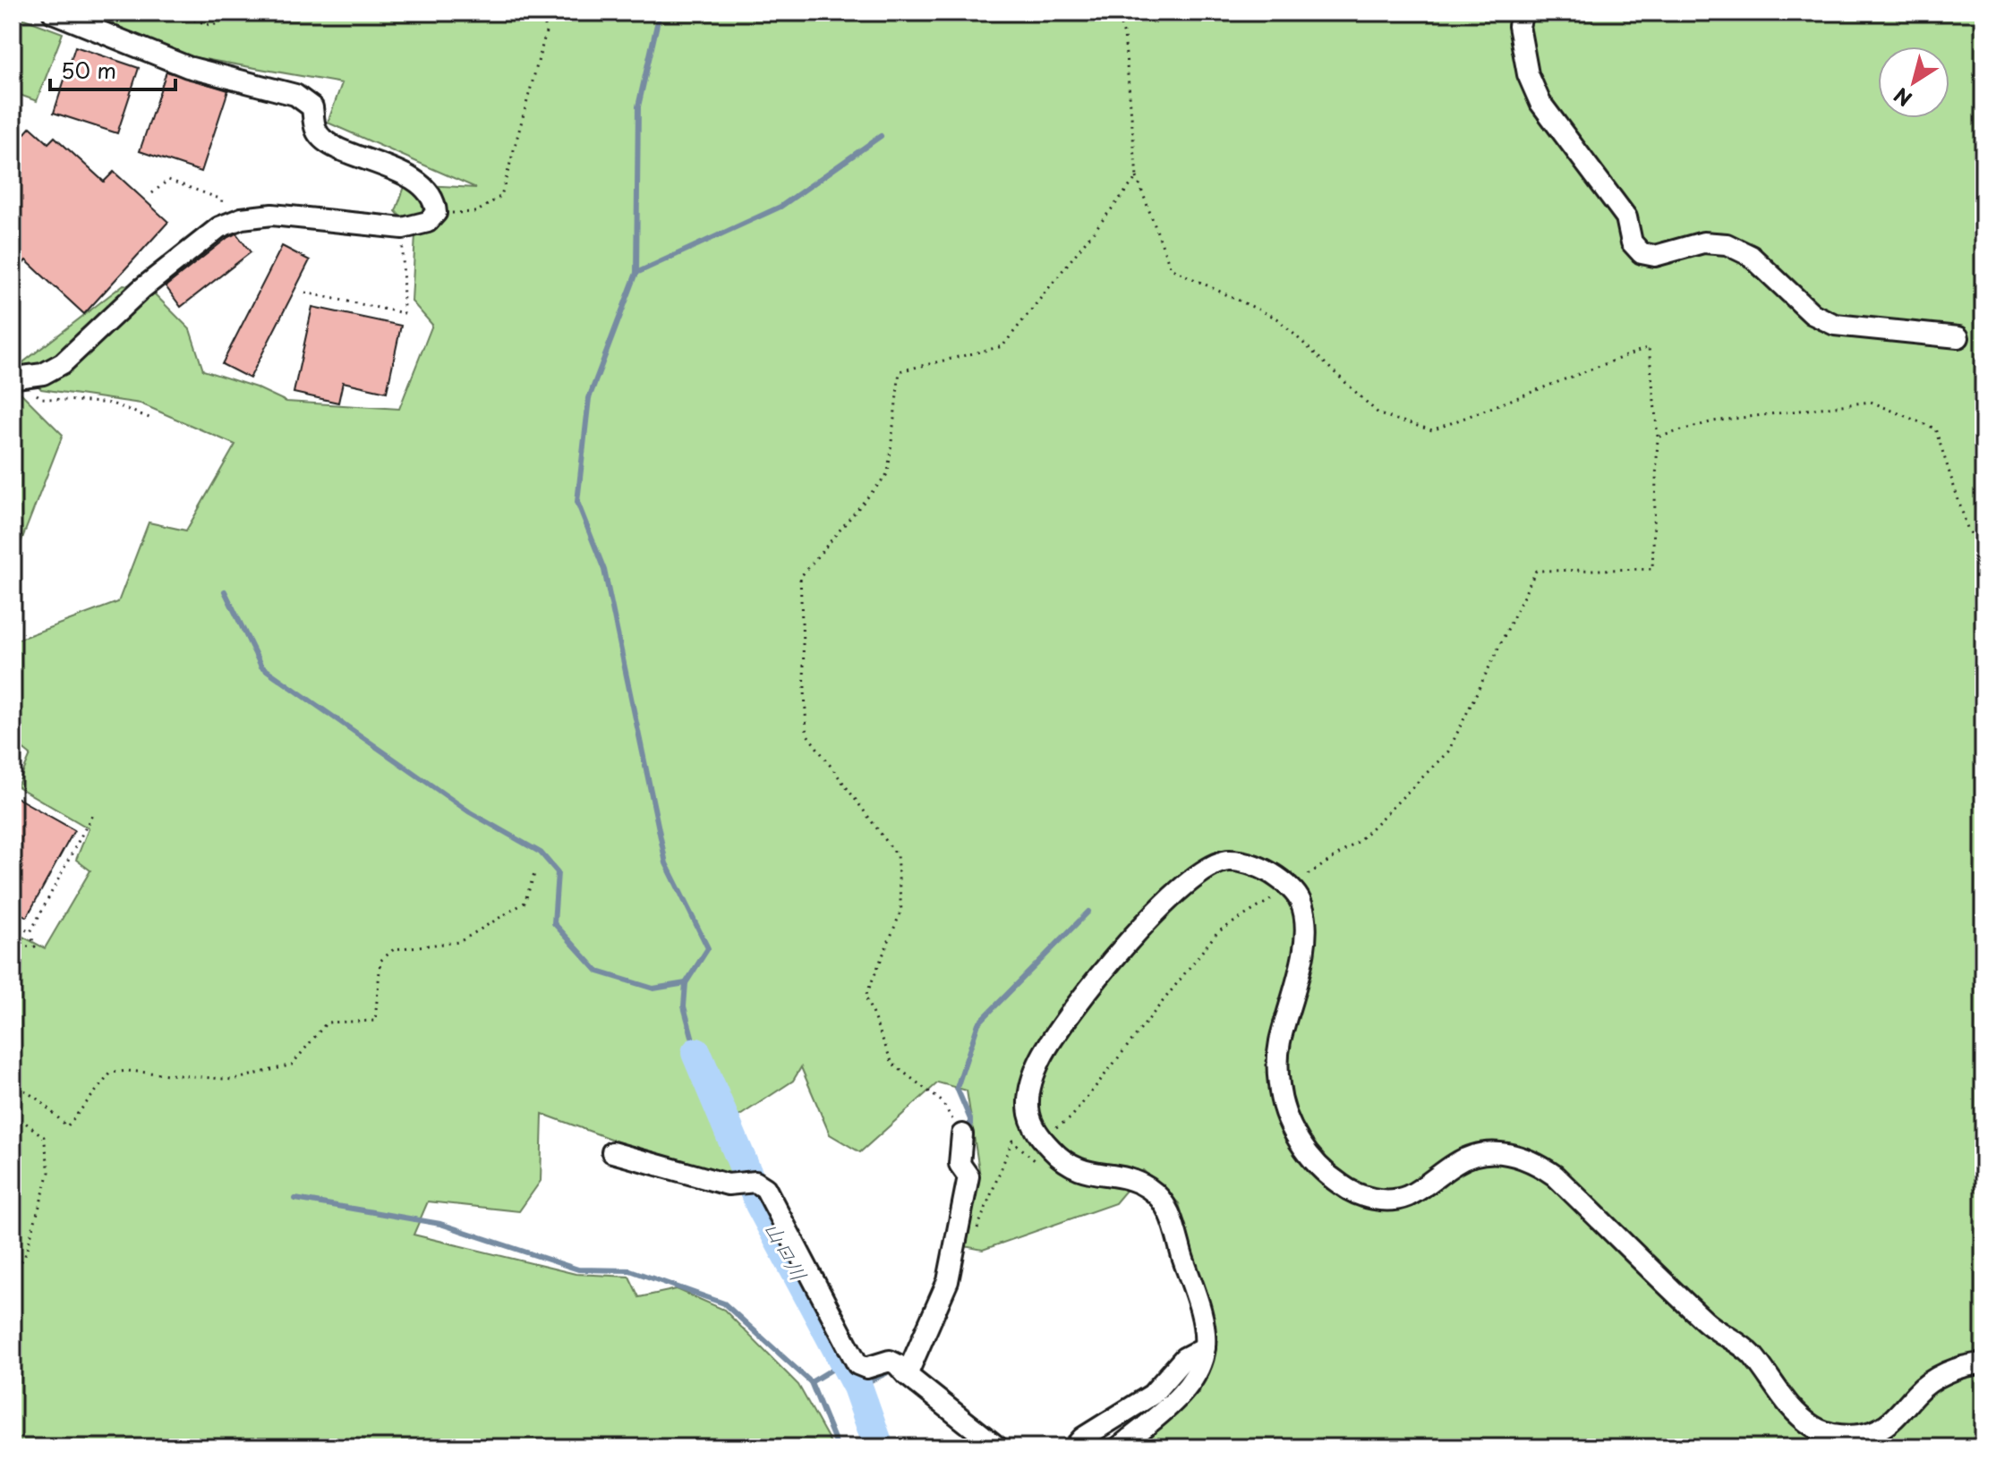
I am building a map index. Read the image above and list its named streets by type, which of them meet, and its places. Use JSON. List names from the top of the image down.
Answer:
{
  "water": ["山口川"],
  "scale_bar": "50 m",
  "north": "bottom left"
}
